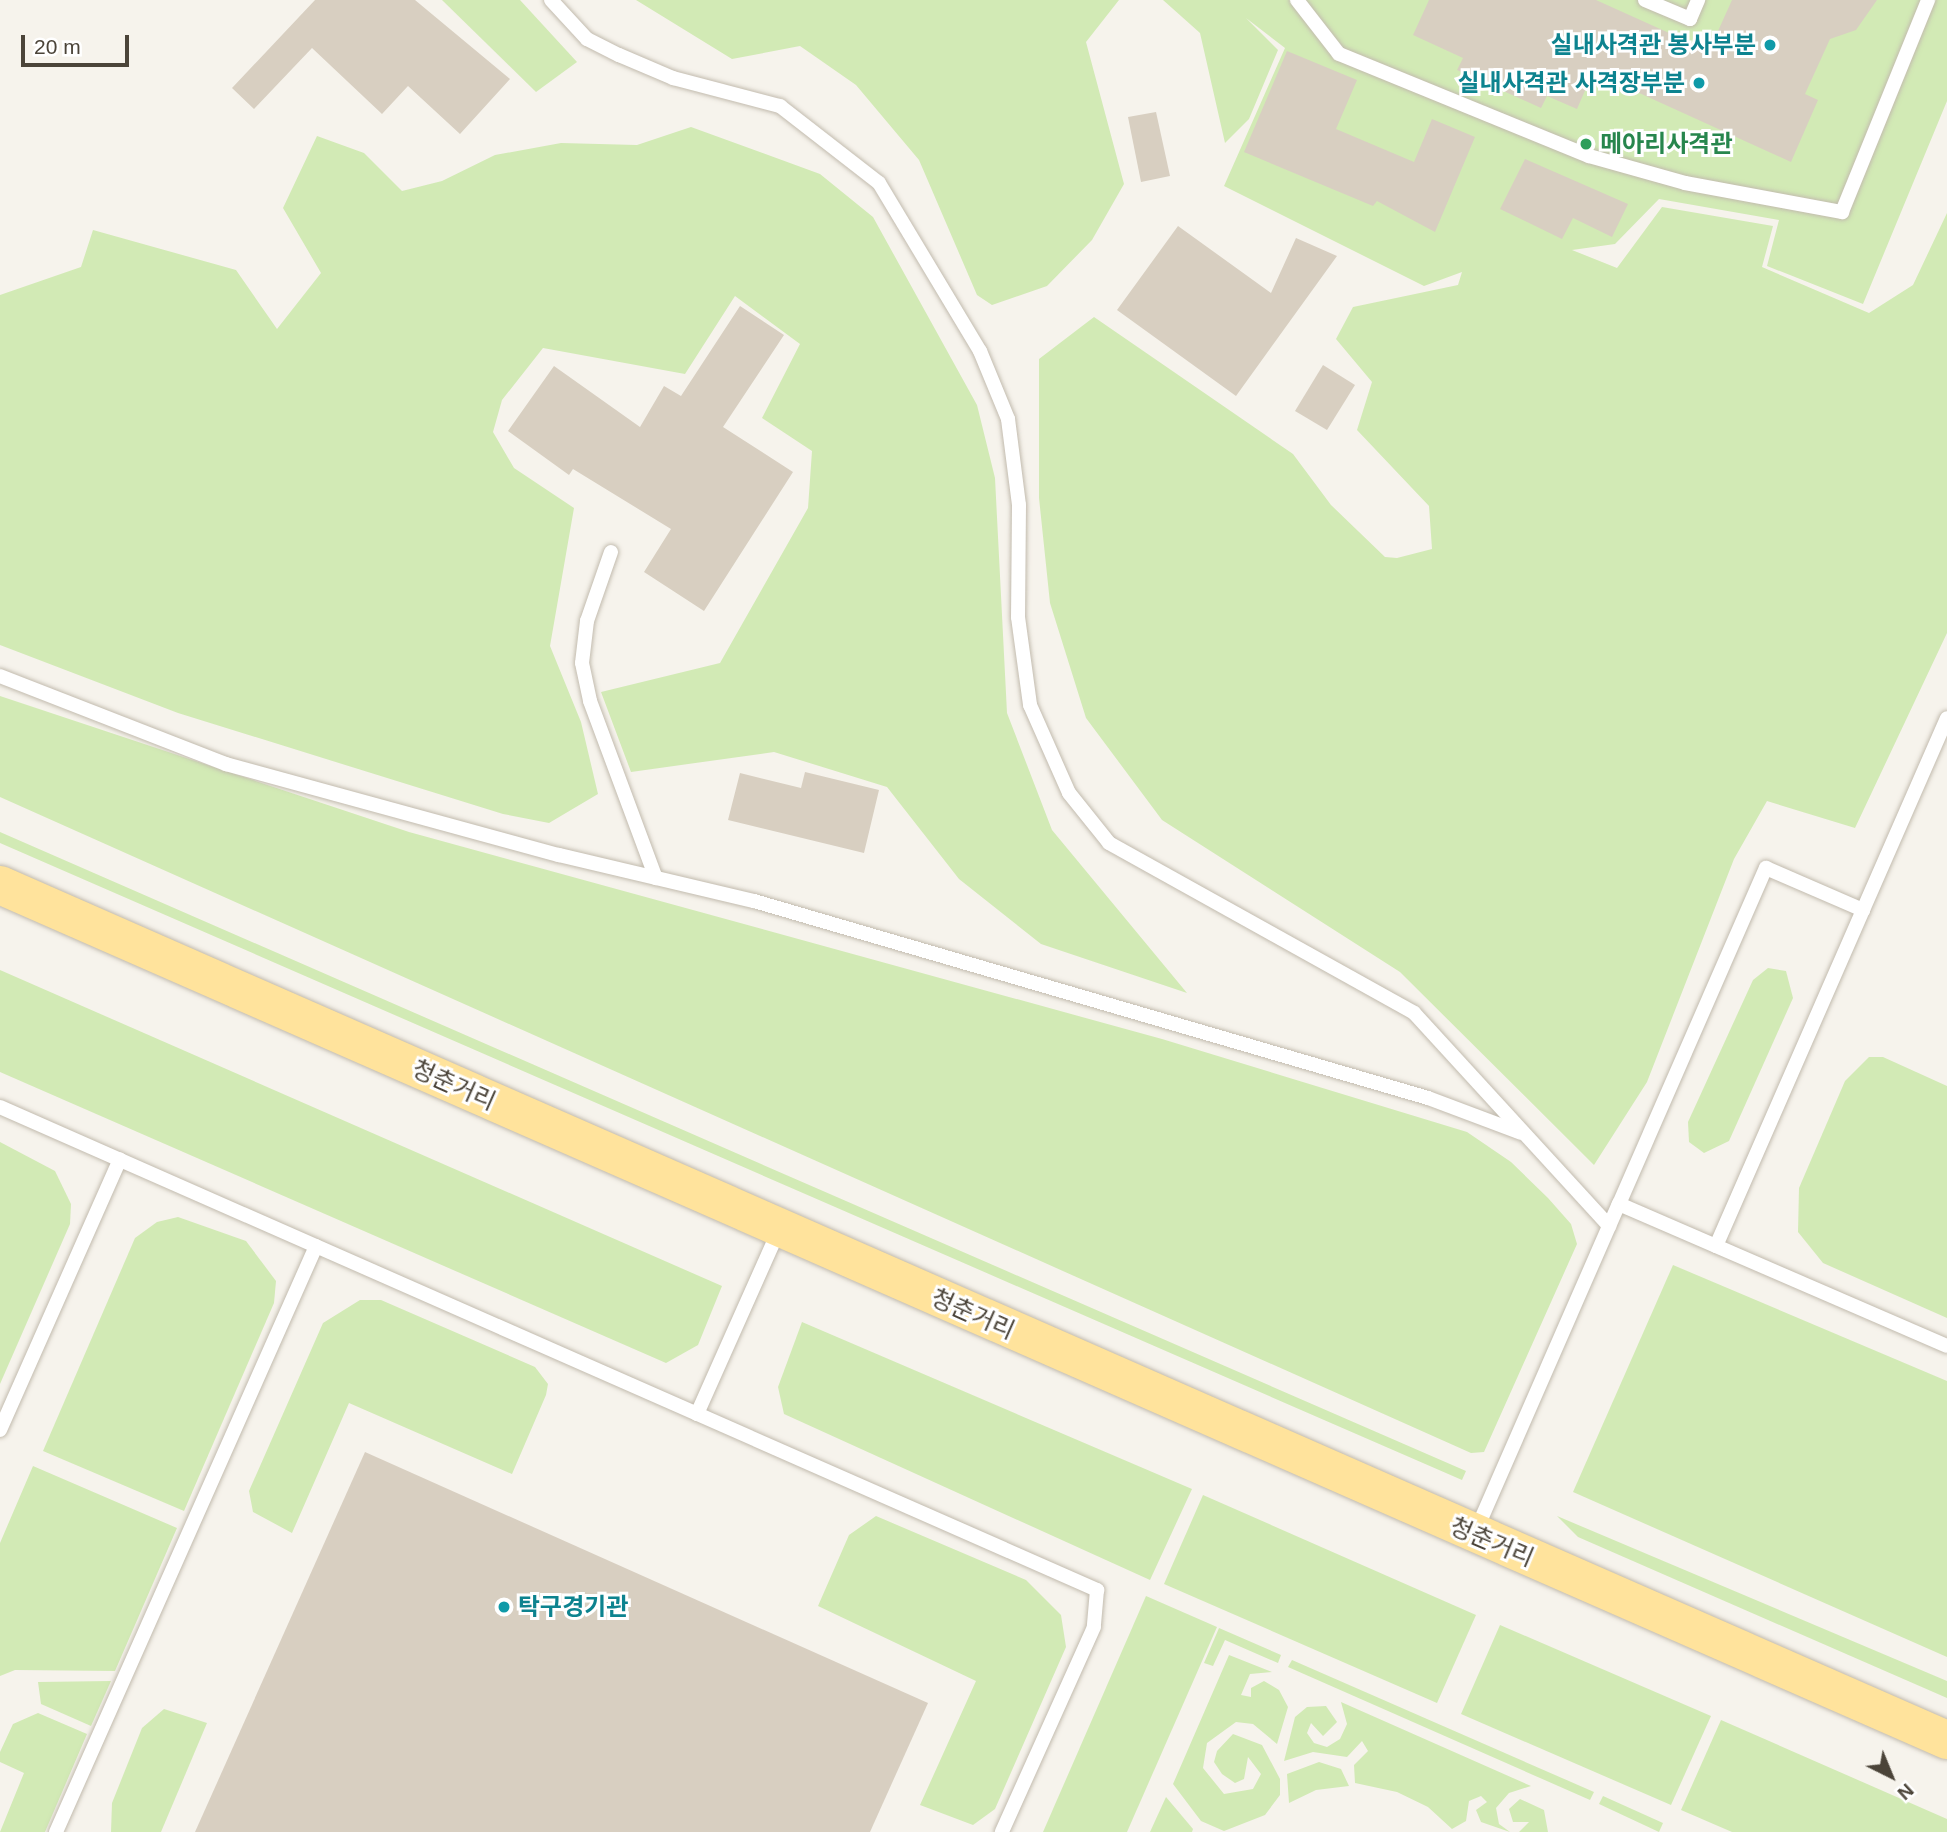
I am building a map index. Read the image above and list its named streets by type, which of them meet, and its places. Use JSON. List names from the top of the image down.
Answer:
{
  "streets": {
    "main road": ["청춘거리"]
  },
  "places": [
    "실내사격관 봉사부분",
    "실내사격관 사격장부분",
    "메아리사격관",
    "탁구경기관"
  ],
  "scale_bar": "20 m",
  "north": "bottom right"
}
